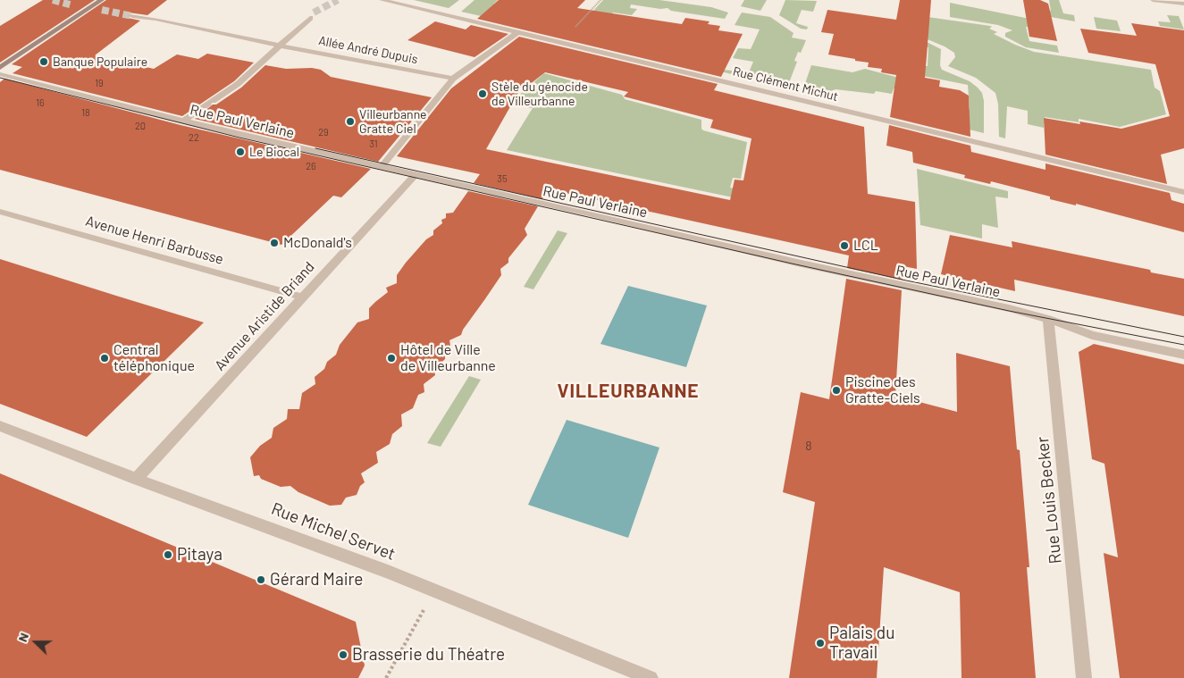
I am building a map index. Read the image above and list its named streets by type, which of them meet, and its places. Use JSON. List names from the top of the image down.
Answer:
{
  "streets": {
    "street": [
      "Allée André Dupuis",
      "Rue Clément Michut",
      "Rue Paul Verlaine",
      "Avenue Henri Barbusse",
      "Avenue Aristide Briand",
      "Rue Louis Becker",
      "Rue Michel Servet"
    ]
  },
  "crossings": [
    ["Allée André Dupuis", "Rue Paul Verlaine"],
    ["Rue Paul Verlaine", "Avenue Aristide Briand"],
    ["Rue Paul Verlaine", "Rue Louis Becker"],
    ["Avenue Henri Barbusse", "Avenue Aristide Briand"],
    ["Avenue Aristide Briand", "Rue Michel Servet"]
  ],
  "districts": ["VILLEURBANNE"],
  "places": [
    "Banque Populaire",
    "Stèle du génocide de Villeurbanne",
    "Villeurbanne Gratte Ciel",
    "Le Biocal",
    "McDonald's",
    "LCL",
    "Central téléphonique",
    "Hôtel de Ville de Villeurbanne",
    "Piscine des Gratte-Ciels",
    "Pitaya",
    "Gérard Maire",
    "Palais du Travail",
    "Brasserie du Théatre"
  ],
  "house_numbers": [
    "19",
    "16",
    "18",
    "20",
    "29",
    "22",
    "31",
    "26",
    "35",
    "8"
  ],
  "north": "left"
}
